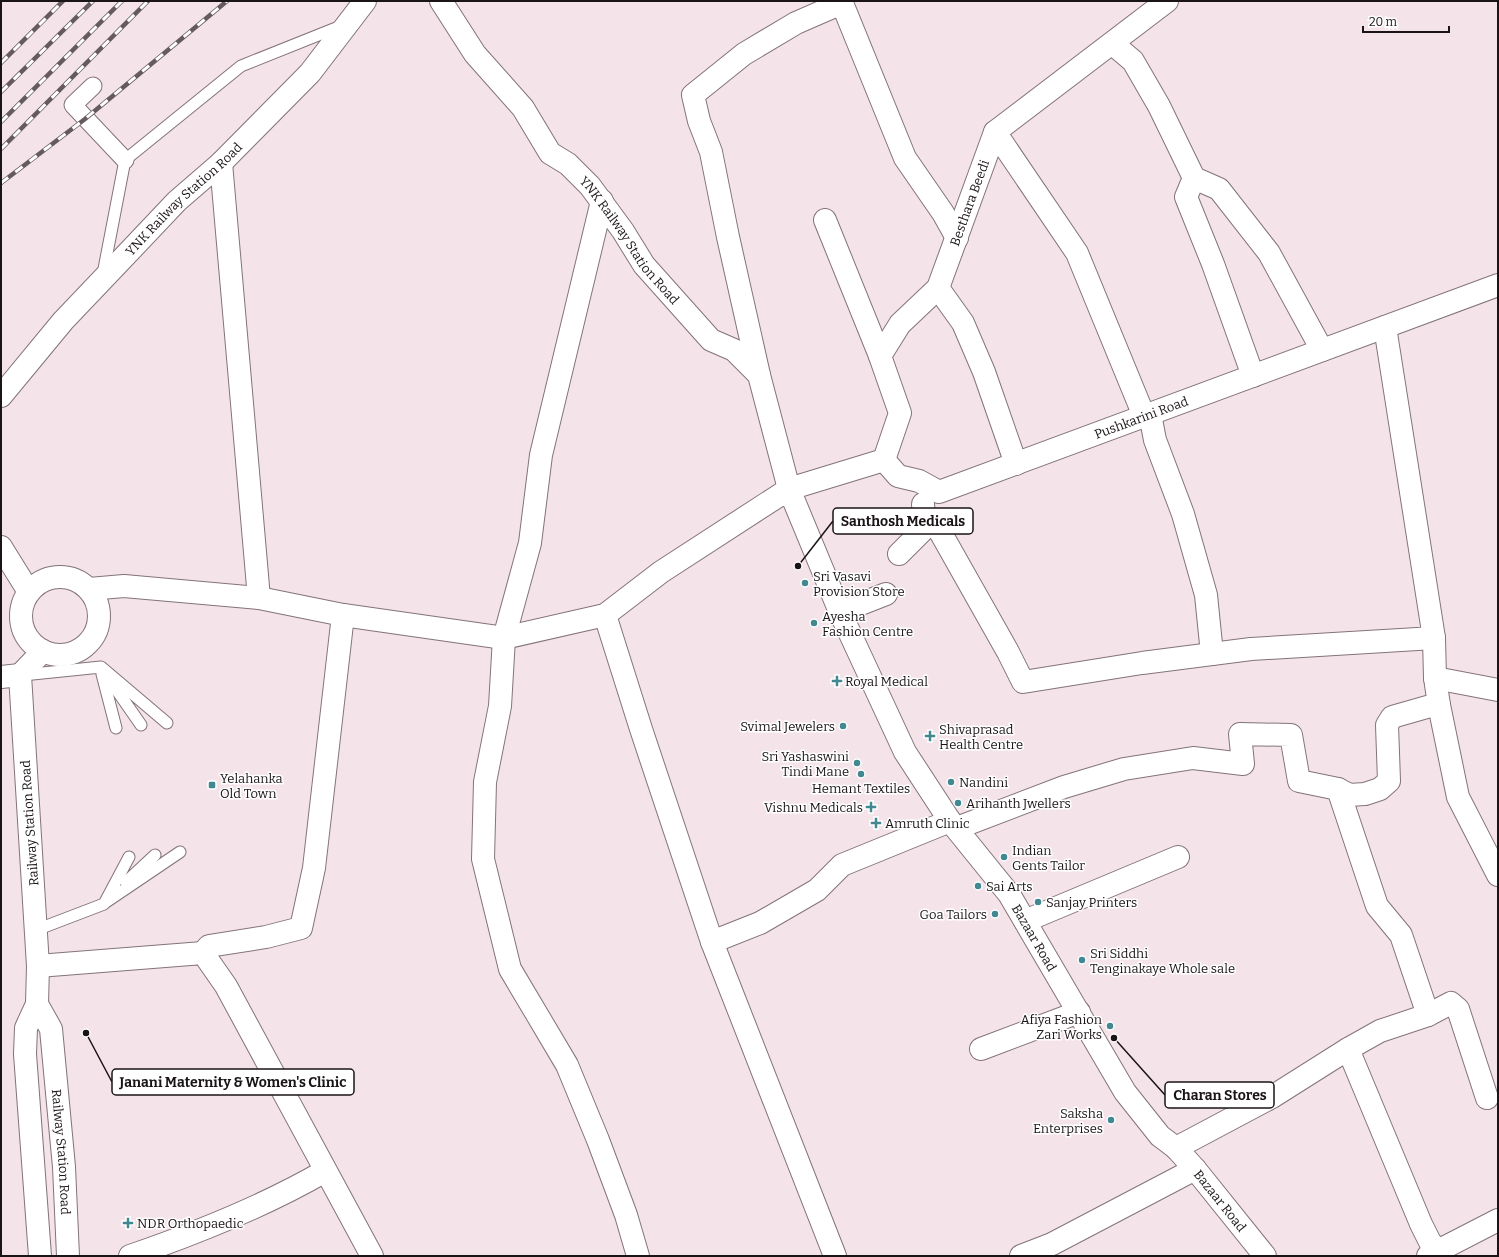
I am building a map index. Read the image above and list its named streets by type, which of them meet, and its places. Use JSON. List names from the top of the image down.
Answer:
{
  "streets": {
    "street": [
      "YNK Railway Station Road",
      "Besthara Beedi",
      "Pushkarini Road",
      "Railway Station Road",
      "Bazaar Road"
    ]
  },
  "places": {
    "other": [
      "Santhosh Medicals",
      "Sri Vasavi Provision Store",
      "Ayesha Fashion Centre",
      "Svimal Jewelers",
      "Sri Yashaswini Tindi Mane",
      "Hemant Textiles",
      "Nandini",
      "Arihanth Jwellers",
      "Indian Gents Tailor",
      "Sai Arts",
      "Sanjay Printers",
      "Goa Tailors",
      "Sri Siddhi Tenginakaye Whole sale",
      "Afiya Fashion Zari Works",
      "Janani Maternity & Women's Clinic",
      "Charan Stores",
      "Saksha Enterprises"
    ],
    "health": [
      "Royal Medical",
      "Shivaprasad Health Centre",
      "Vishnu Medicals",
      "Amruth Clinic",
      "NDR Orthopaedic"
    ],
    "transit": ["Yelahanka Old Town"]
  },
  "scale_bar": "20 m"
}
